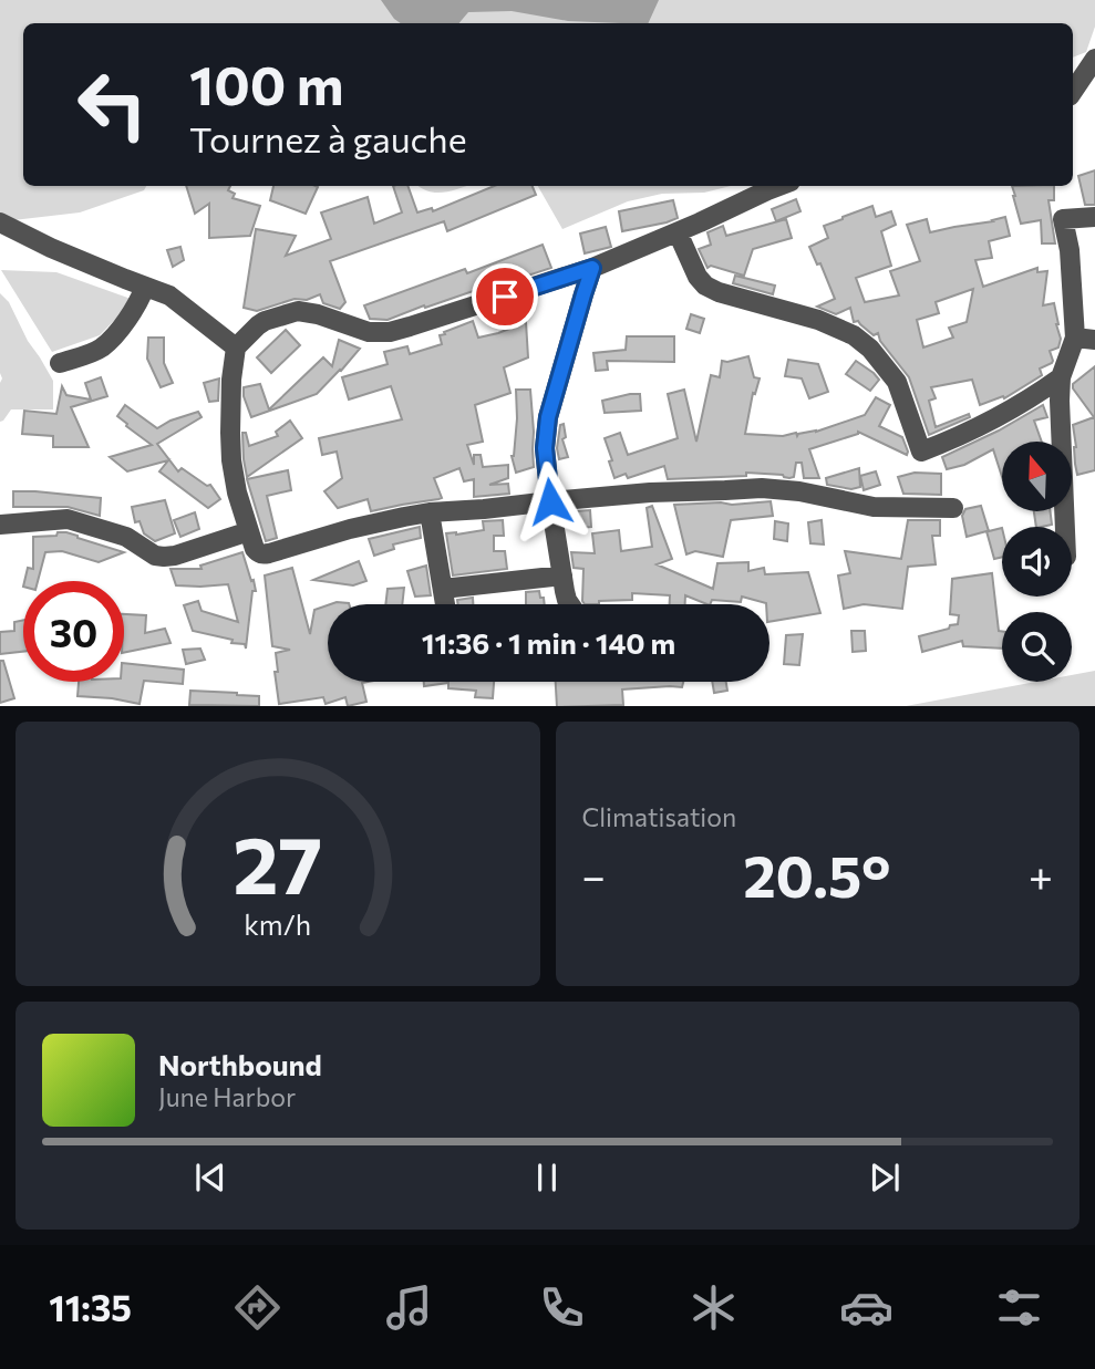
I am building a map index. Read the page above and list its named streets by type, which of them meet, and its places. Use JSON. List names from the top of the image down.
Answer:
{
  "north": "top",
  "page": {
    "turn": ["100 m", "Tournez à gauche"],
    "limit": "30",
    "trip": "11:36 · 1 min · 140 m",
    "tile": "Climatisation",
    "heat": ["−", "20.5°", "+"],
    "song": ["Northbound", "June Harbor"],
    "tabs": "11:35",
    "gauge": ["27", "km/h"]
  }
}
